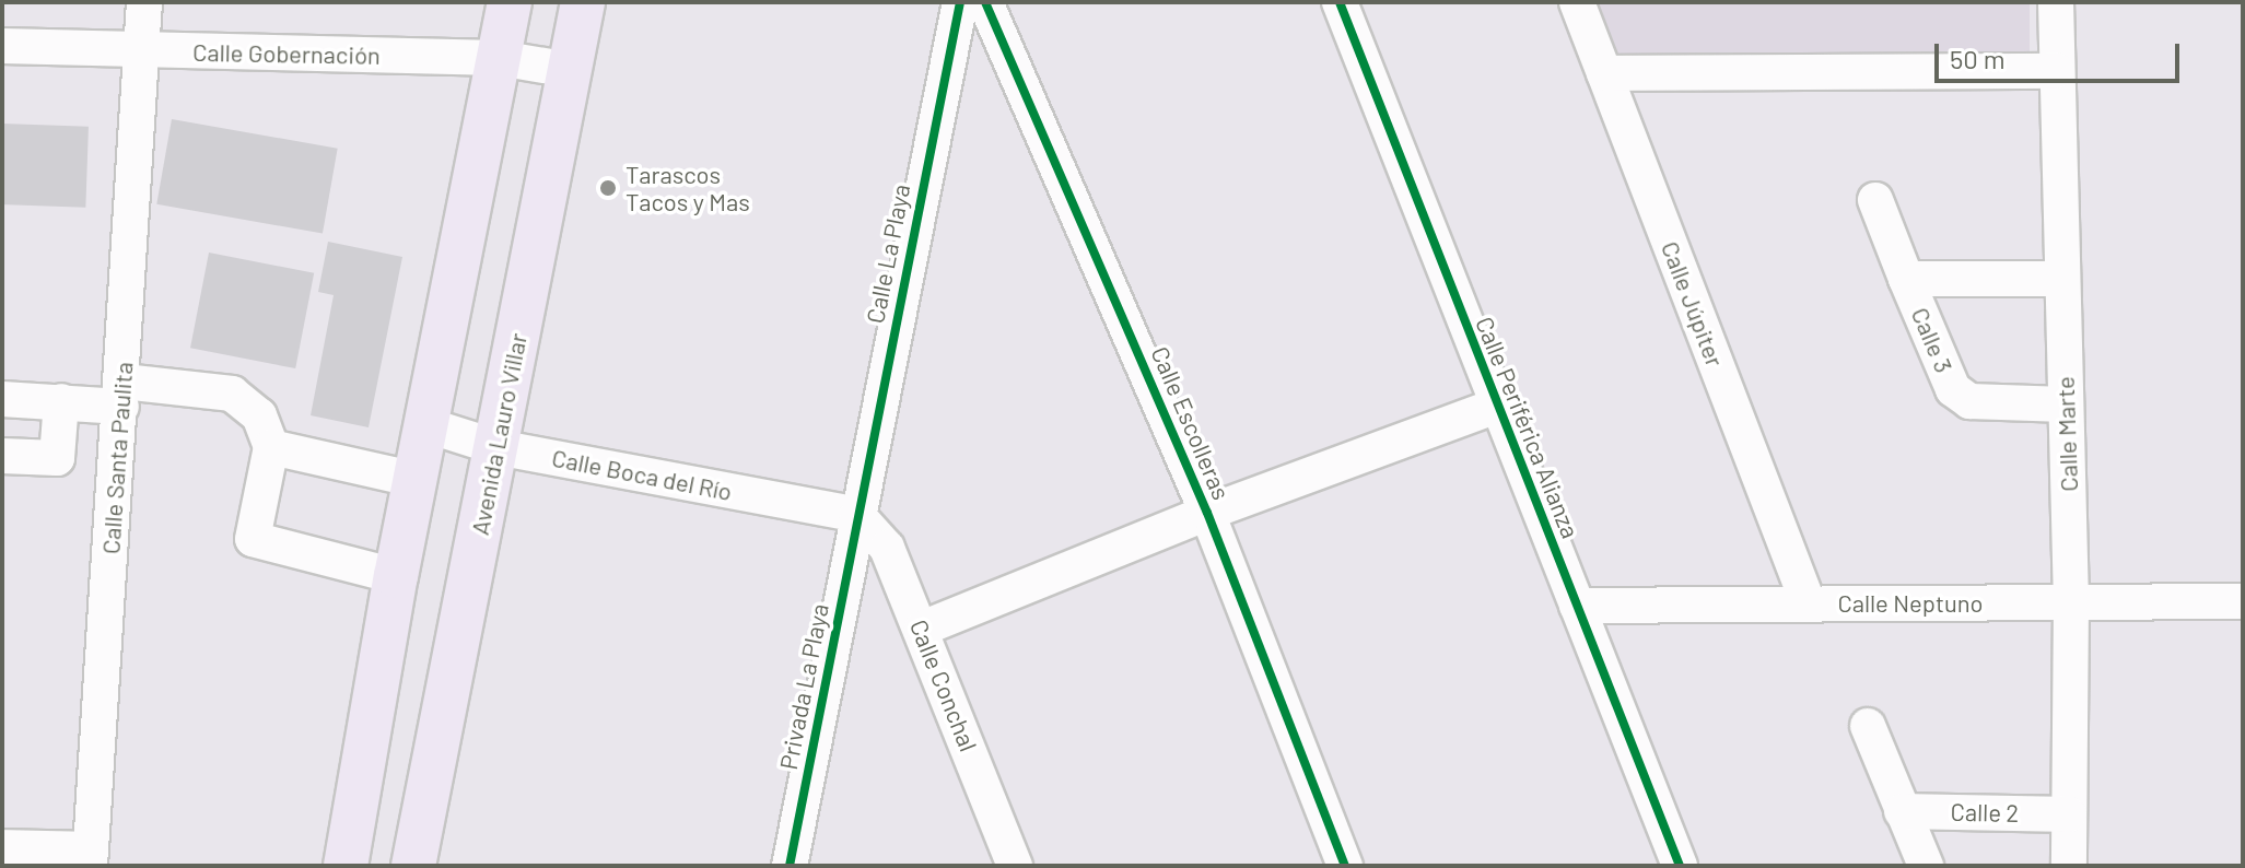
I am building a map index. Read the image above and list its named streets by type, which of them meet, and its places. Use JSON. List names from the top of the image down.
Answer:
{
  "streets": {
    "main road": ["Avenida Lauro Villar"],
    "street": [
      "Calle Gobernación",
      "Calle La Playa",
      "Calle Júpiter",
      "Calle 3",
      "Calle Escolleras",
      "Calle Periférica Alianza",
      "Calle Marte",
      "Calle Santa Paulita",
      "Calle Boca del Río",
      "Calle Neptuno",
      "Calle Conchal",
      "Privada La Playa",
      "Calle 2"
    ]
  },
  "crossings": [
    ["Calle Gobernación", "Avenida Lauro Villar"],
    ["Calle Gobernación", "Calle Santa Paulita"],
    ["Calle La Playa", "Calle Boca del Río"],
    ["Calle La Playa", "Calle Conchal"],
    ["Calle La Playa", "Privada La Playa"],
    ["Calle Júpiter", "Calle Neptuno"],
    ["Calle 3", "Calle Marte"],
    ["Calle Periférica Alianza", "Calle Neptuno"],
    ["Avenida Lauro Villar", "Calle Boca del Río"],
    ["Calle Marte", "Calle Neptuno"],
    ["Calle Marte", "Calle 2"],
    ["Calle Boca del Río", "Calle Conchal"],
    ["Calle Boca del Río", "Privada La Playa"],
    ["Calle Conchal", "Privada La Playa"]
  ],
  "places": ["Tarascos Tacos y Mas"],
  "scale_bar": "50 m"
}
